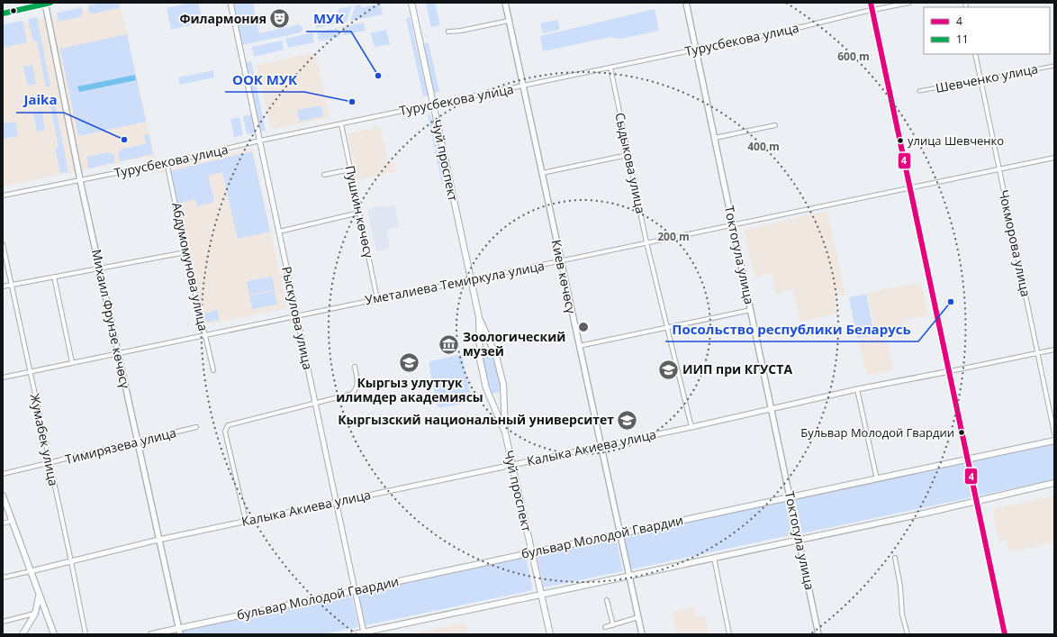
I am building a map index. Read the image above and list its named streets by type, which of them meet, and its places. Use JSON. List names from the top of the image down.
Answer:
{
  "streets": {
    "main road": [
      "Чуй проспект",
      "Токтогула улица",
      "Киев көчөсү",
      "Михаил Фрунзе көчөсү",
      "бульвар Молодой Гвардии"
    ],
    "street": [
      "Турусбекова улица",
      "Шевченко улица",
      "Сыдыкова улица",
      "Пушкин көчөсү",
      "Чокморова улица",
      "Абдумомунова улица",
      "Уметалиева Темиркула улица",
      "Рыскулова улица",
      "Жумабек улица",
      "Тимирязева улица",
      "Калыка Акиева улица"
    ]
  },
  "crossings": [
    ["Турусбекова улица", "Чуй проспект"],
    ["Турусбекова улица", "Сыдыкова улица"],
    ["Турусбекова улица", "Пушкин көчөсү"],
    ["Турусбекова улица", "Токтогула улица"],
    ["Турусбекова улица", "Абдумомунова улица"],
    ["Турусбекова улица", "Киев көчөсү"],
    ["Турусбекова улица", "Рыскулова улица"],
    ["Турусбекова улица", "Михаил Фрунзе көчөсү"],
    ["Шевченко улица", "Чокморова улица"],
    ["Чуй проспект", "Уметалиева Темиркула улица"],
    ["Чуй проспект", "Калыка Акиева улица"],
    ["Чуй проспект", "бульвар Молодой Гвардии"],
    ["Сыдыкова улица", "Уметалиева Темиркула улица"],
    ["Сыдыкова улица", "Калыка Акиева улица"],
    ["Пушкин көчөсү", "Уметалиева Темиркула улица"],
    ["Чокморова улица", "Уметалиева Темиркула улица"],
    ["Чокморова улица", "Калыка Акиева улица"],
    ["Токтогула улица", "Уметалиева Темиркула улица"],
    ["Токтогула улица", "Калыка Акиева улица"],
    ["Токтогула улица", "бульвар Молодой Гвардии"],
    ["Абдумомунова улица", "Уметалиева Темиркула улица"],
    ["Киев көчөсү", "Уметалиева Темиркула улица"],
    ["Киев көчөсү", "Калыка Акиева улица"],
    ["Киев көчөсү", "бульвар Молодой Гвардии"],
    ["Уметалиева Темиркула улица", "Рыскулова улица"],
    ["Уметалиева Темиркула улица", "Михаил Фрунзе көчөсү"],
    ["Уметалиева Темиркула улица", "Жумабек улица"],
    ["Рыскулова улица", "Калыка Акиева улица"],
    ["Рыскулова улица", "бульвар Молодой Гвардии"],
    ["Михаил Фрунзе көчөсү", "Тимирязева улица"],
    ["Михаил Фрунзе көчөсү", "Калыка Акиева улица"],
    ["Михаил Фрунзе көчөсү", "бульвар Молодой Гвардии"],
    ["Жумабек улица", "Тимирязева улица"],
    ["Жумабек улица", "Калыка Акиева улица"]
  ],
  "places": {
    "theatre": ["Филармония"],
    "other": [
      "МУК",
      "ООК МУК",
      "Jaika",
      "улица Шевченко",
      "Посольство республики Беларусь",
      "Бульвар Молодой Гвардии"
    ],
    "museum": ["Зоологический музей"],
    "school or university": ["Кыргыз улуттук илимдер академиясы", "ИИП при КГУСТА", "Кыргызский национальный университет"]
  },
  "lines": ["transit line 4", "transit line 11"],
  "legend": ["4", "11"],
  "rings": ["600 m", "400 m", "200 m"]
}
